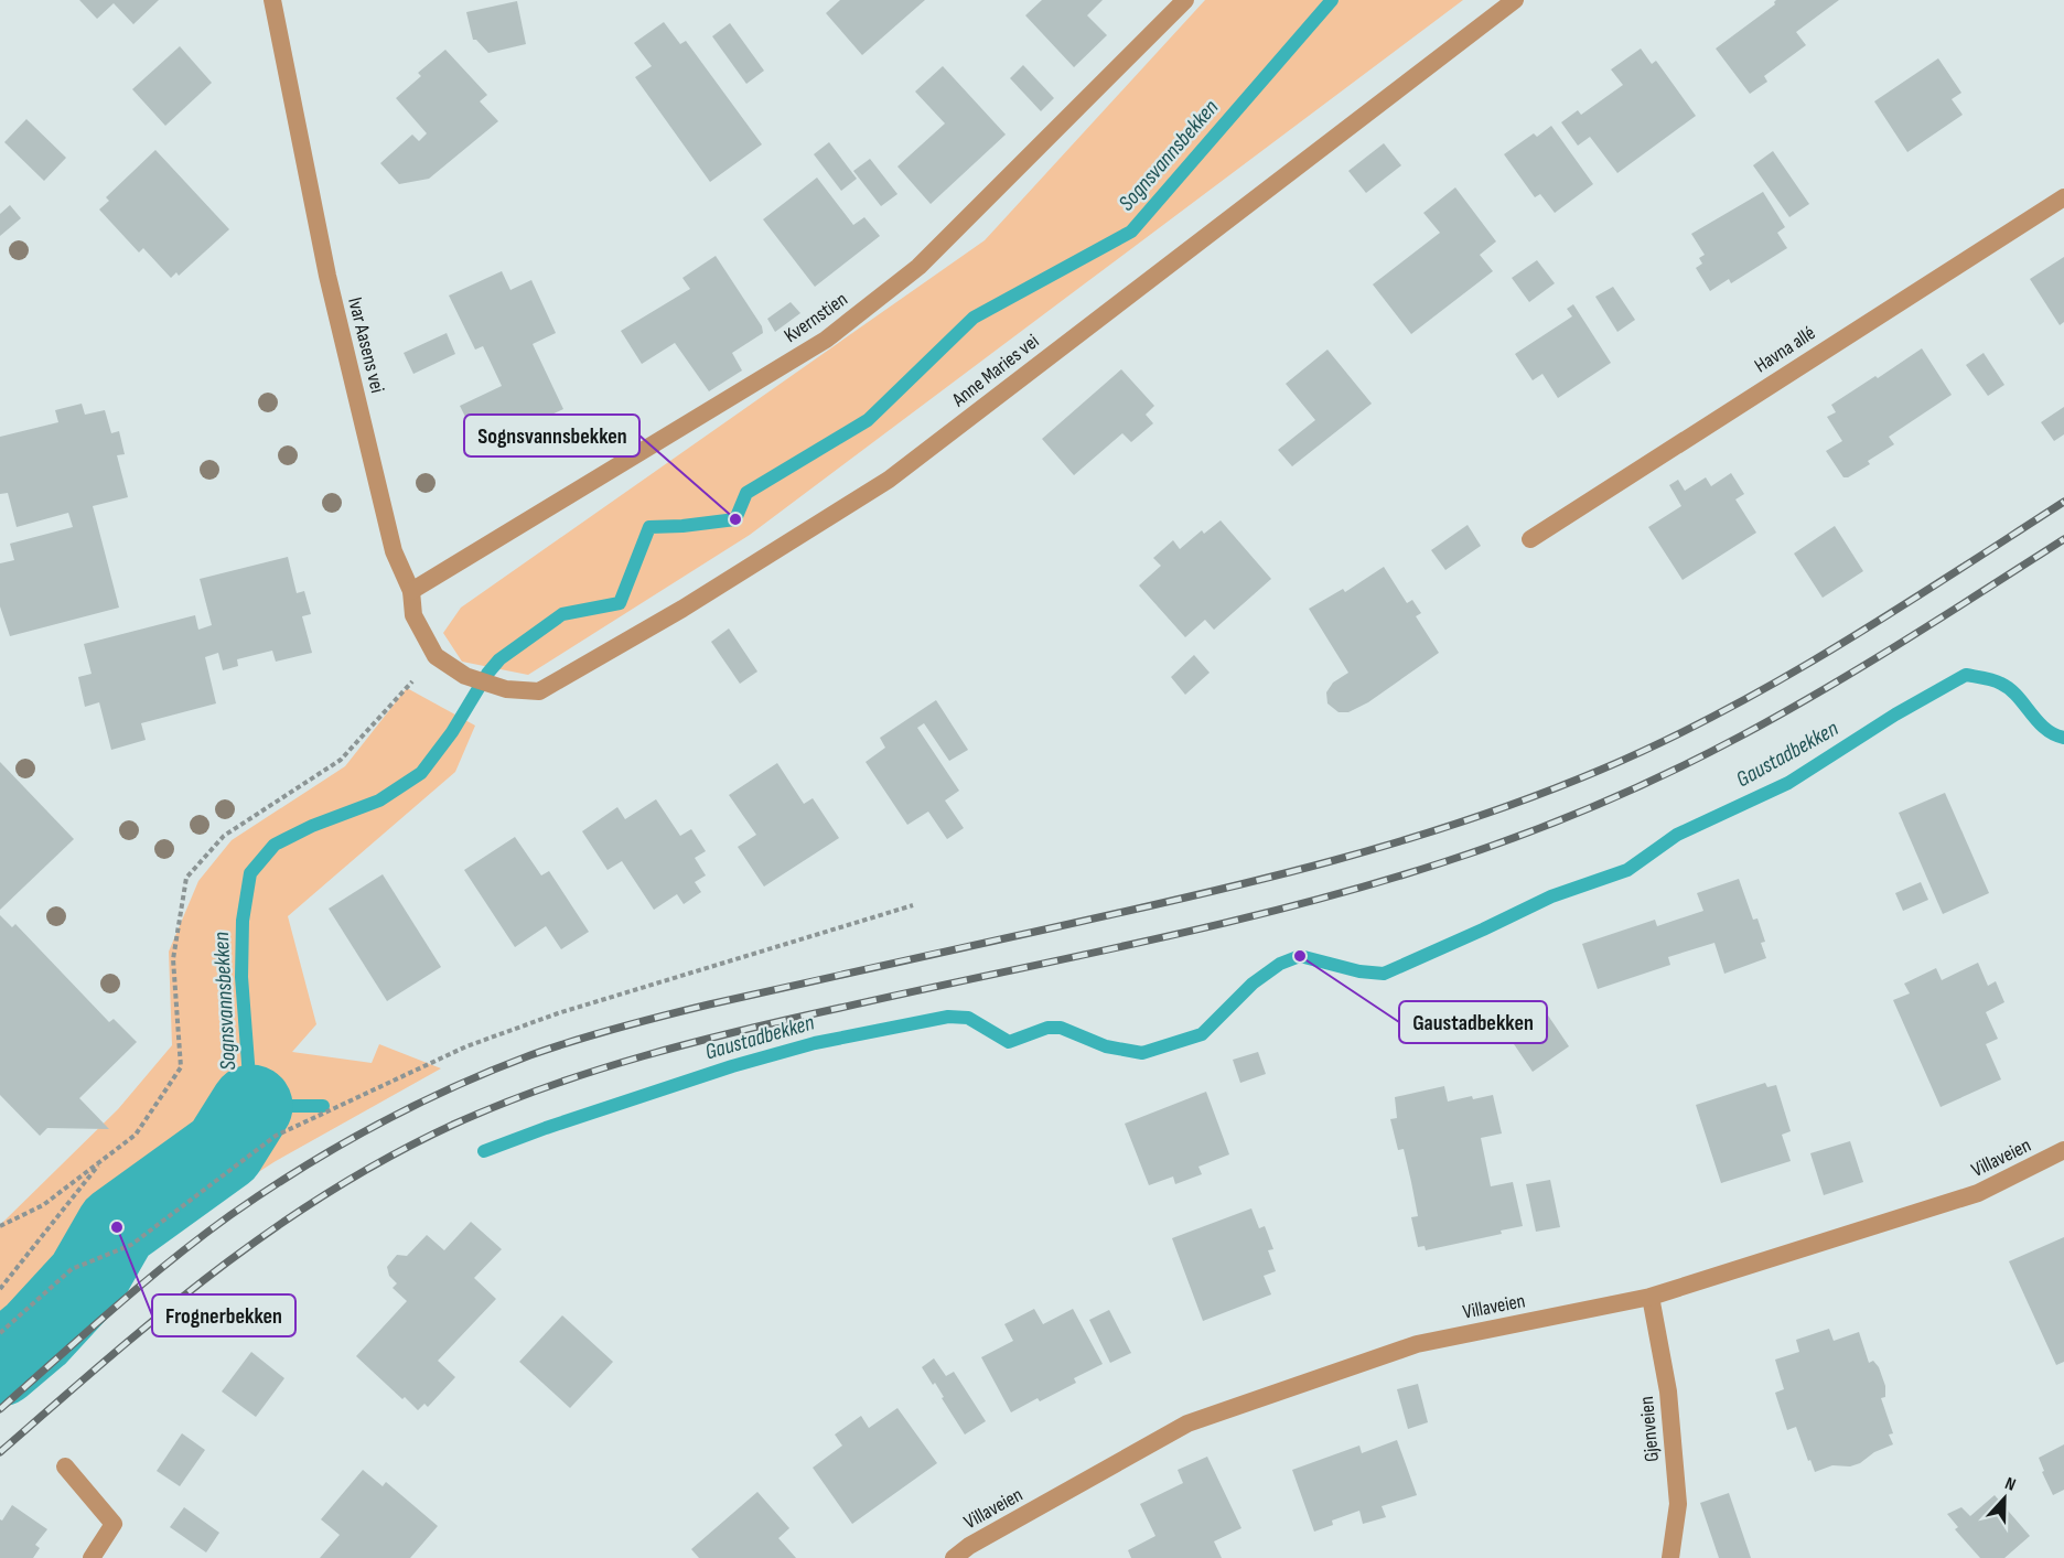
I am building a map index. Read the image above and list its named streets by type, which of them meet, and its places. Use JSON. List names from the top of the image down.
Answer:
{
  "streets": {
    "street": [
      "Kvernstien",
      "Ivar Aasens vei",
      "Havna allé",
      "Anne Maries vei",
      "Villaveien",
      "Gjenveien"
    ]
  },
  "crossings": [
    ["Kvernstien", "Ivar Aasens vei"],
    ["Ivar Aasens vei", "Anne Maries vei"],
    ["Villaveien", "Gjenveien"]
  ],
  "water": ["Sognsvannsbekken", "Gaustadbekken"],
  "places": ["Sognsvannsbekken", "Gaustadbekken", "Frognerbekken"],
  "north": "top"
}
